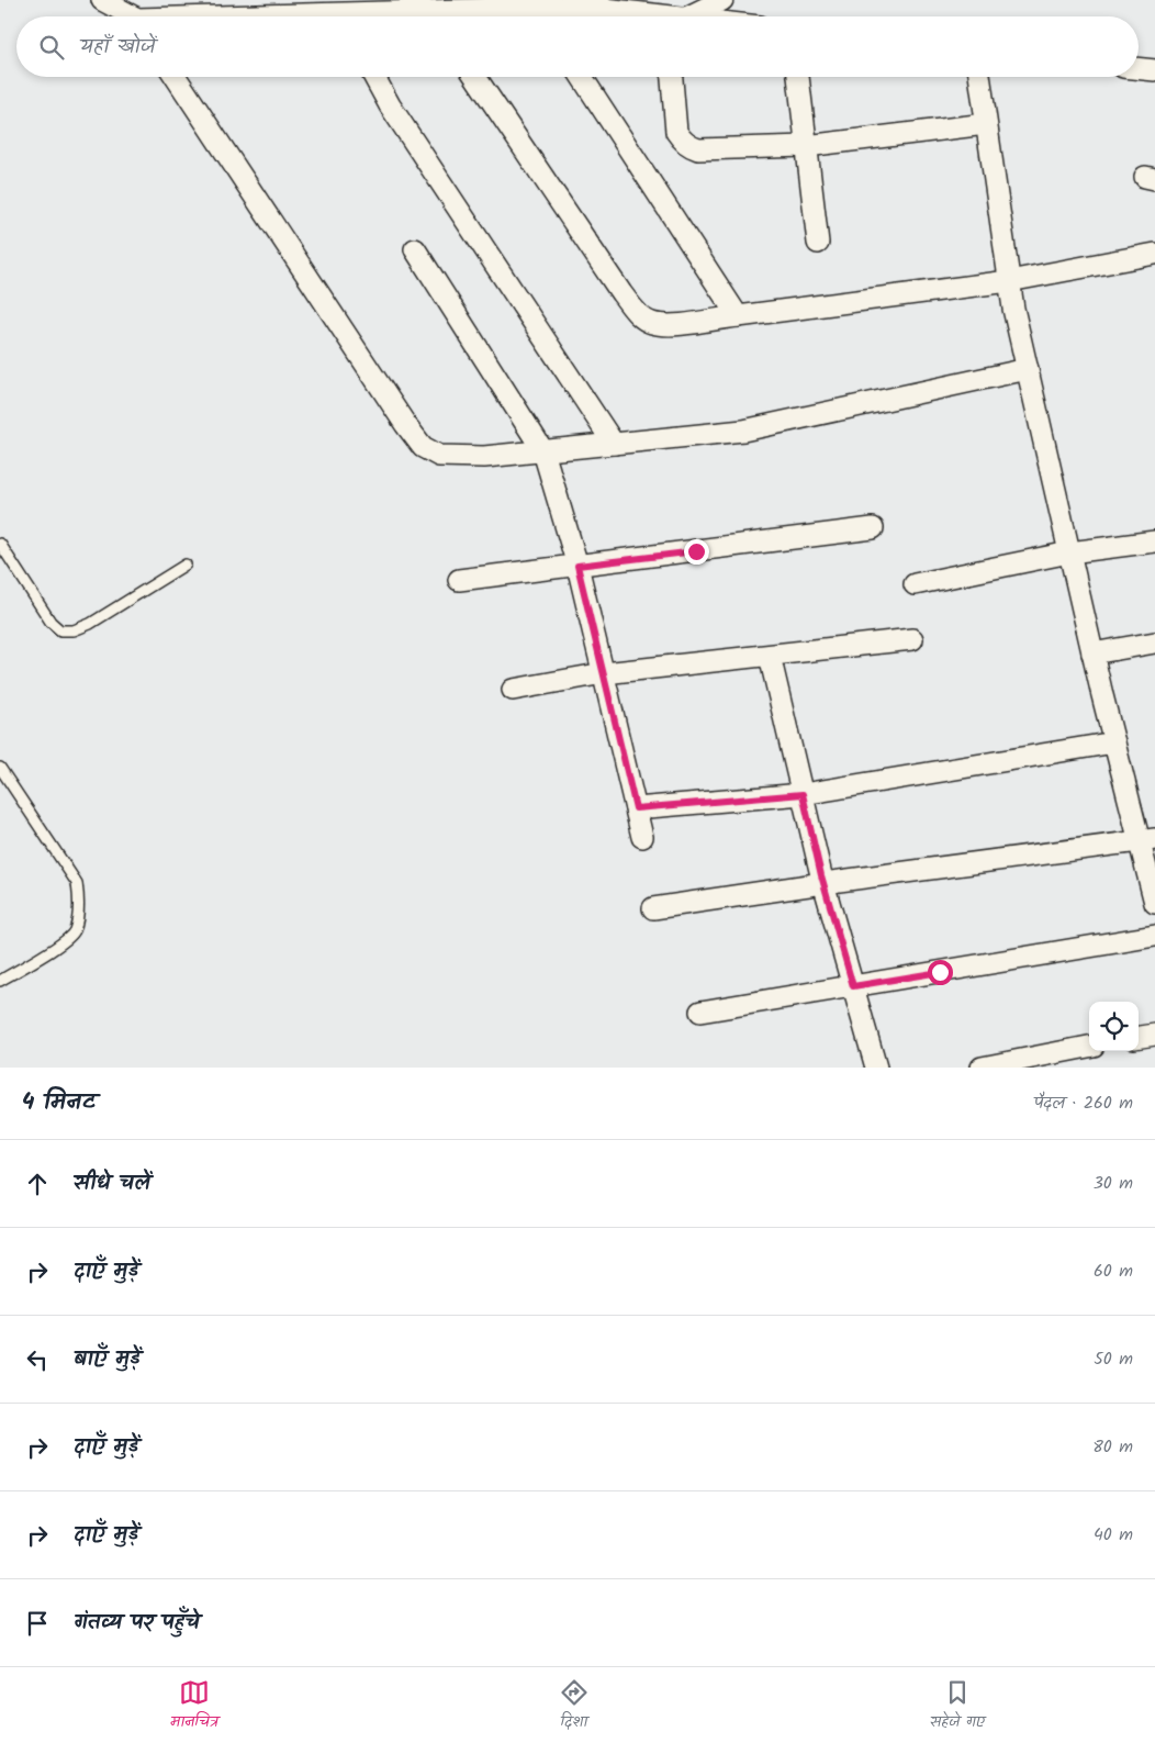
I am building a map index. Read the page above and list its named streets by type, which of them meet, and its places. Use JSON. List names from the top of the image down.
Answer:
{
  "page": {
    "search": "यहाँ खोजें",
    "heading": ["4 मिनट", "पैदल · 260 m"],
    "list": [
      ["सीधे चलें", "30 m"],
      ["दाएँ मुड़ें", "60 m"],
      ["बाएँ मुड़ें", "50 m"],
      ["दाएँ मुड़ें", "80 m"],
      ["दाएँ मुड़ें", "40 m"],
      "गंतव्य पर पहुँचे"
    ],
    "nav": ["मानचित्र", "दिशा", "सहेजे गए"]
  }
}
